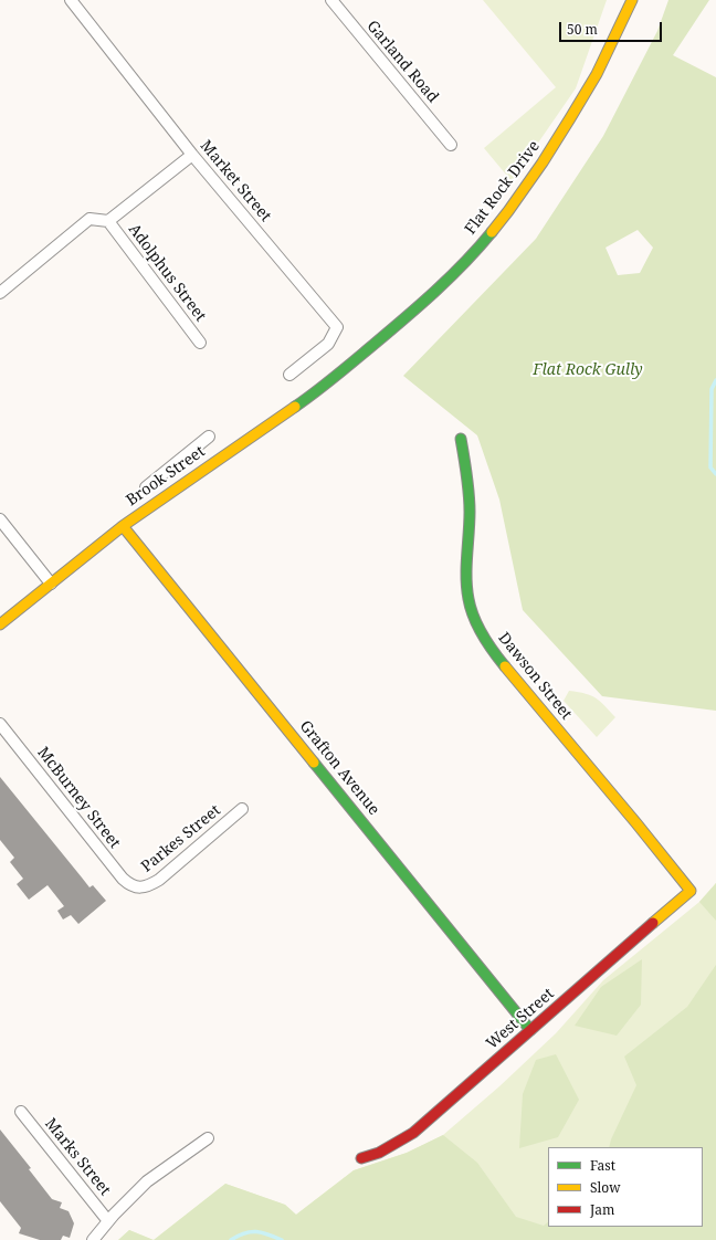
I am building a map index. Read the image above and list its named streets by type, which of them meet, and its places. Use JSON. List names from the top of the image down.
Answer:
{
  "streets": {
    "street": [
      "Garland Road",
      "Market Street",
      "Flat Rock Drive",
      "Adolphus Street",
      "Brook Street",
      "Dawson Street",
      "Grafton Avenue",
      "McBurney Street",
      "Parkes Street",
      "West Street",
      "Marks Street"
    ]
  },
  "crossings": [
    ["Market Street", "Adolphus Street"],
    ["Flat Rock Drive", "Brook Street"],
    ["Brook Street", "Grafton Avenue"],
    ["Dawson Street", "West Street"],
    ["Grafton Avenue", "West Street"],
    ["McBurney Street", "Parkes Street"]
  ],
  "parks": ["Flat Rock Gully"],
  "legend": ["Fast", "Slow", "Jam"],
  "scale_bar": "50 m"
}
